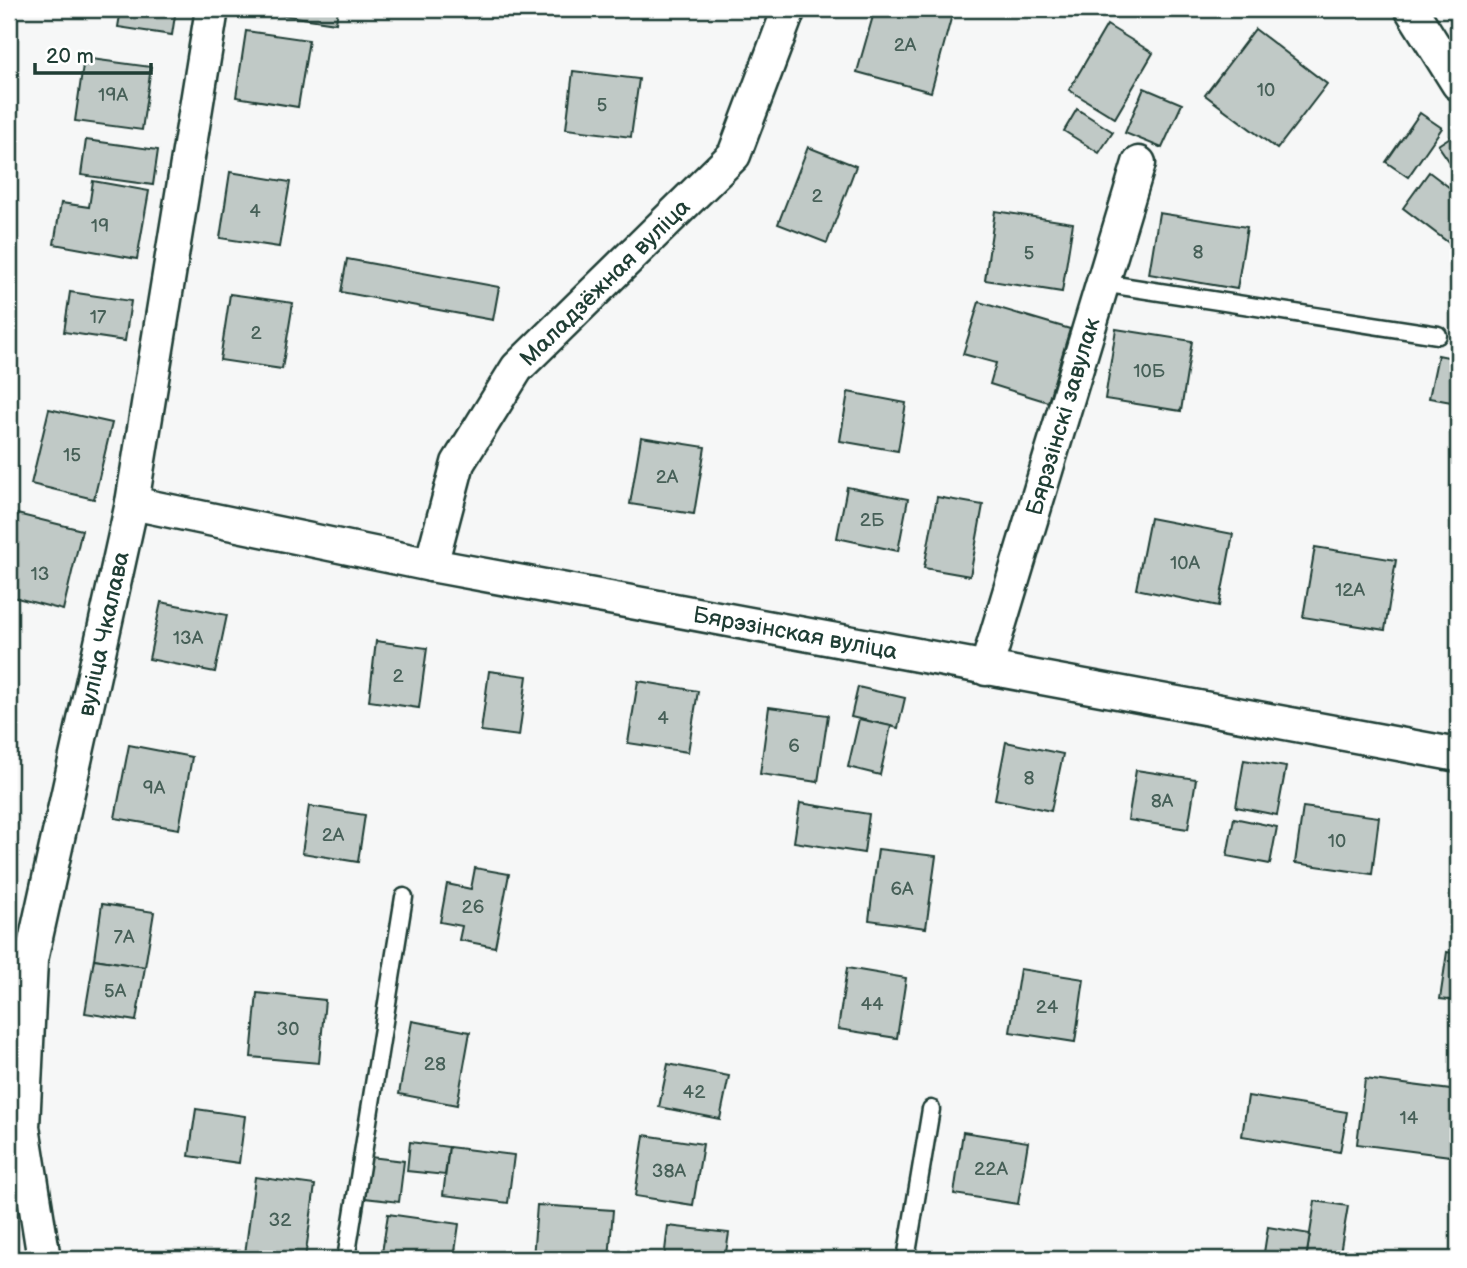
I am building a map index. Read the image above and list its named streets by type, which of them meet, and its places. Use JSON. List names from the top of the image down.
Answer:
{
  "streets": {
    "street": [
      "Маладзёжная вуліца",
      "Бярэзінскі завулак",
      "Бярэзінская вуліца",
      "вуліца Чкалава"
    ]
  },
  "crossings": [
    ["Маладзёжная вуліца", "Бярэзінская вуліца"],
    ["Бярэзінскі завулак", "Бярэзінская вуліца"],
    ["Бярэзінская вуліца", "вуліца Чкалава"]
  ],
  "house_numbers": [
    "2А",
    "10",
    "19А",
    "5",
    "2",
    "4",
    "19",
    "8",
    "5",
    "17",
    "2",
    "10Б",
    "15",
    "2А",
    "2Б",
    "10А",
    "13",
    "12А",
    "13А",
    "2",
    "4",
    "6",
    "8",
    "9А",
    "8А",
    "2А",
    "10",
    "6А",
    "26",
    "7А",
    "5А",
    "44",
    "24",
    "30",
    "28",
    "42",
    "14",
    "22А",
    "38А",
    "32"
  ],
  "scale_bar": "20 m"
}
